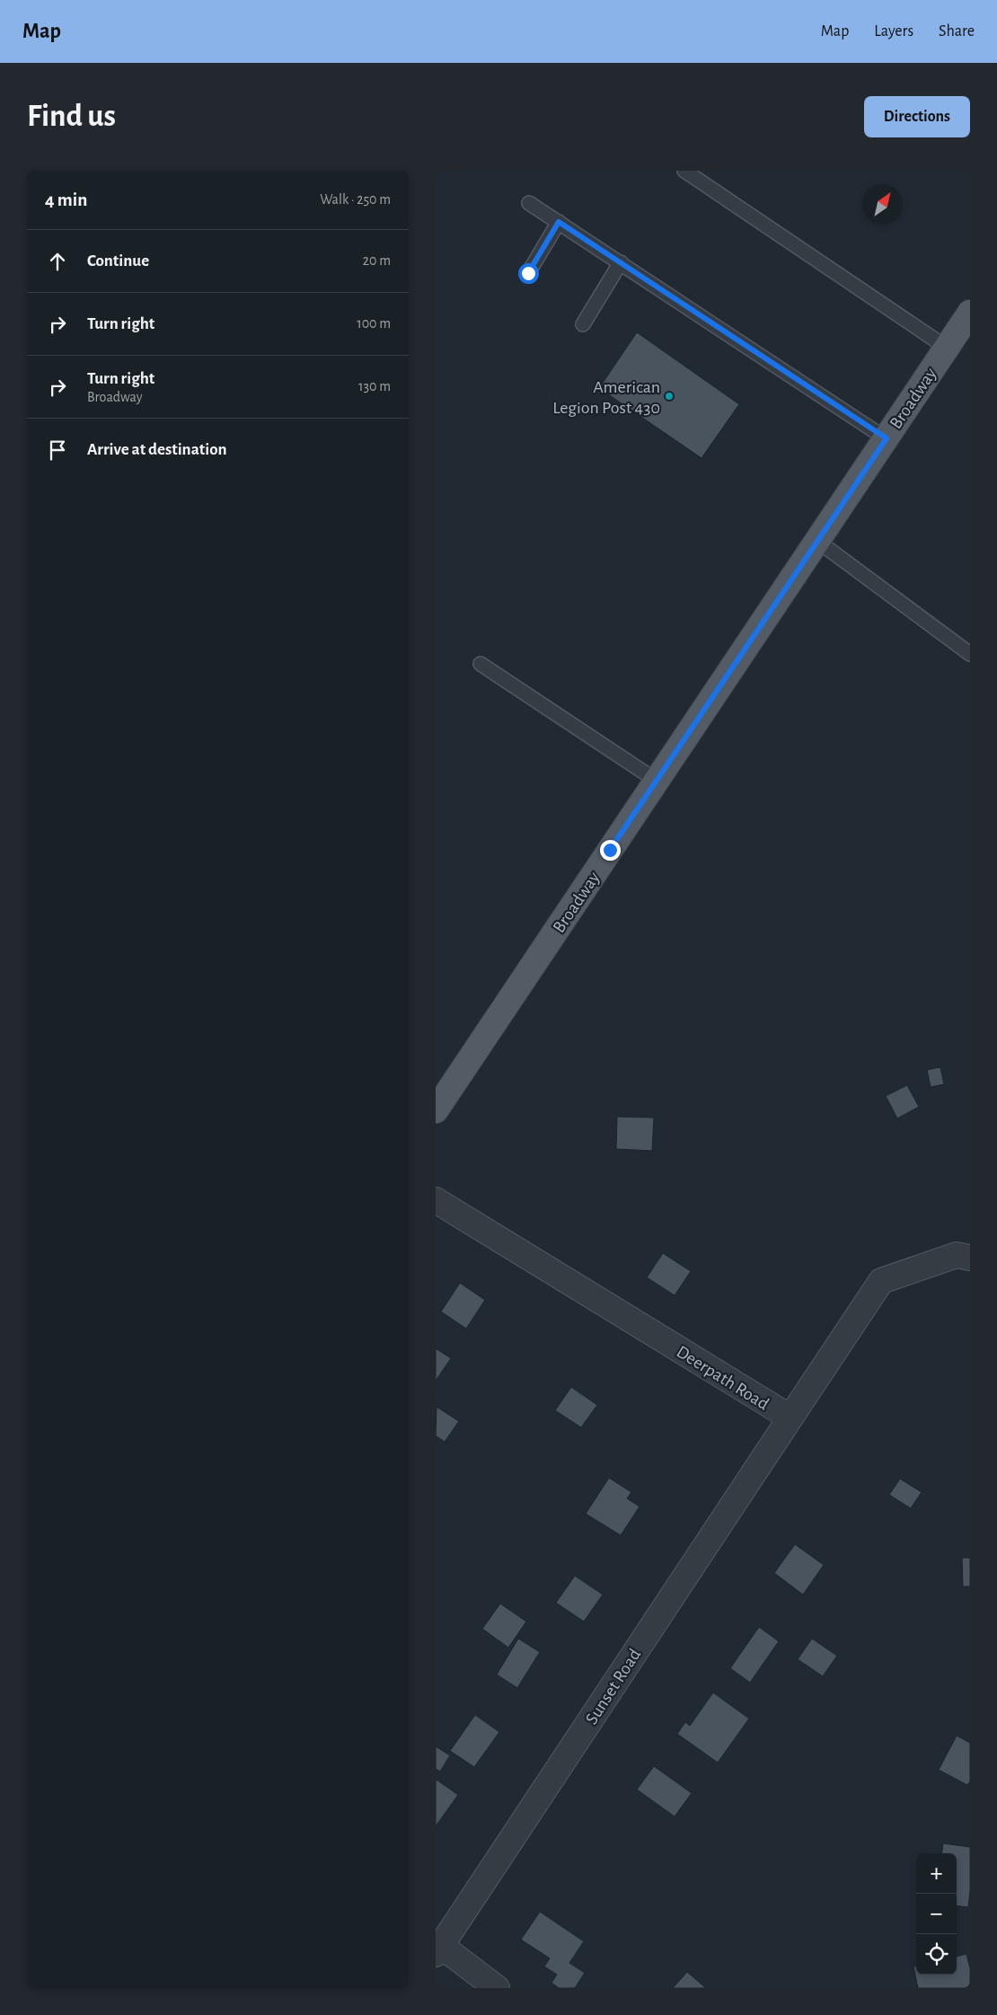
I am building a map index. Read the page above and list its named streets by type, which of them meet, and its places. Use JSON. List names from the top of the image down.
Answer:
{
  "streets": {
    "main road": ["Broadway"],
    "street": ["Deerpath Road", "Sunset Road"]
  },
  "crossings": [
    ["Deerpath Road", "Sunset Road"]
  ],
  "places": ["American Legion Post 430"],
  "north": "top right",
  "page": {
    "header": "Map",
    "nav": ["Map", "Layers", "Share"],
    "buttons": "Directions",
    "title": "Find us",
    "heading": ["4 min", "Walk · 250 m"],
    "list": [
      ["Continue", "20 m"],
      ["Turn right", "100 m"],
      ["Turn right", "Broadway", "130 m"],
      "Arrive at destination"
    ],
    "map_buttons": ["+", "−"]
  }
}
